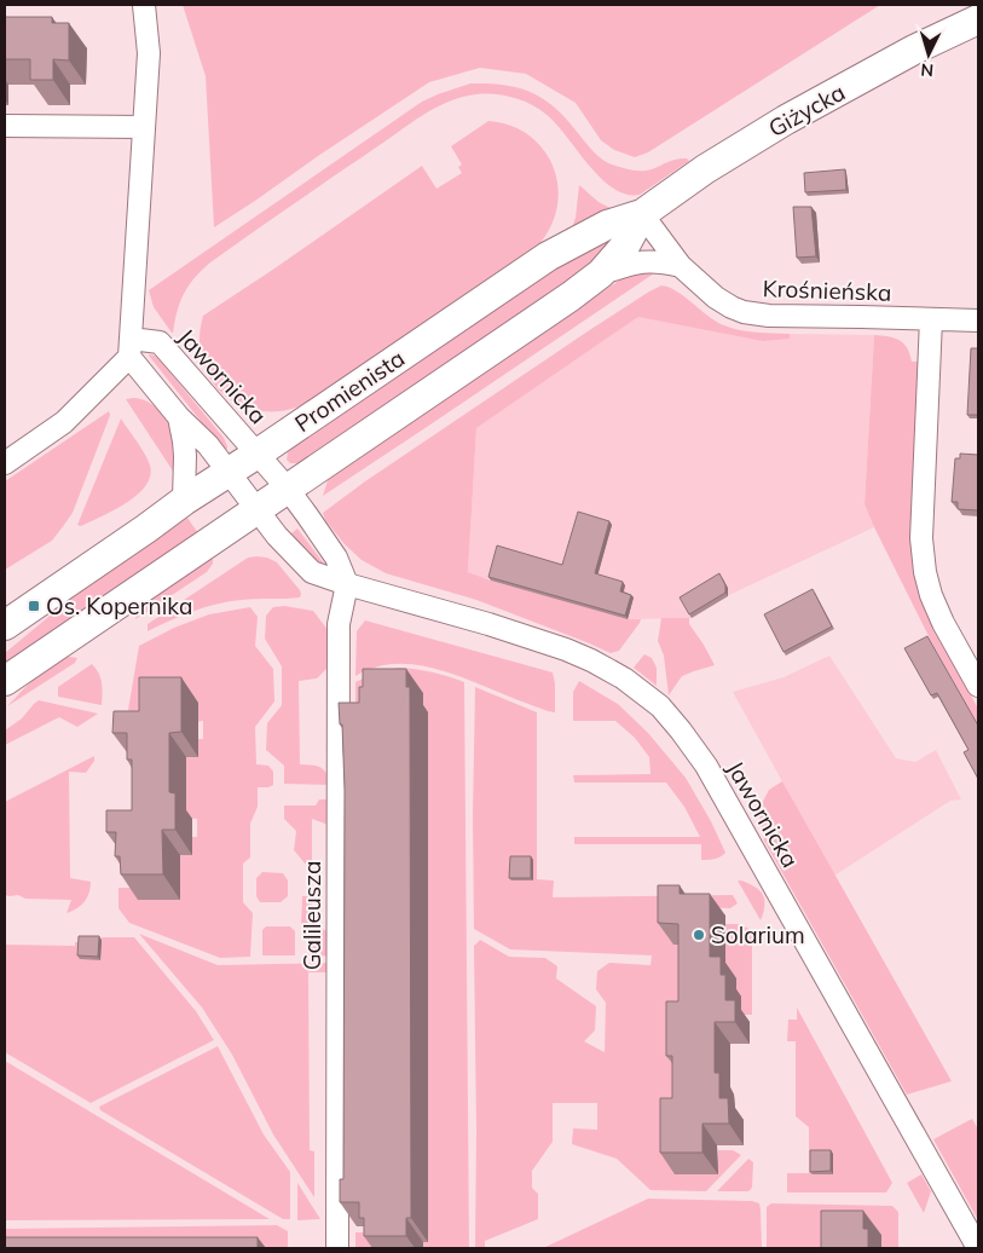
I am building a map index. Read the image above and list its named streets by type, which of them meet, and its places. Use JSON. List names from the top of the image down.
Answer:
{
  "streets": {
    "street": [
      "Giżycka",
      "Krośnieńska",
      "Jawornicka",
      "Promienista",
      "Galileusza"
    ]
  },
  "crossings": [
    ["Giżycka", "Krośnieńska"],
    ["Giżycka", "Promienista"],
    ["Krośnieńska", "Promienista"],
    ["Jawornicka", "Promienista"],
    ["Jawornicka", "Galileusza"]
  ],
  "places": {
    "transit": ["Os. Kopernika"],
    "other": ["Solarium"]
  },
  "north": "bottom"
}
